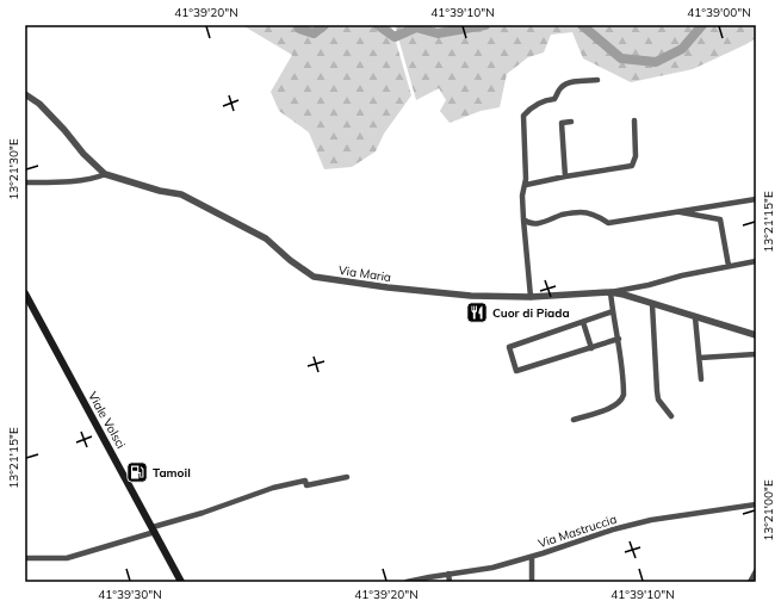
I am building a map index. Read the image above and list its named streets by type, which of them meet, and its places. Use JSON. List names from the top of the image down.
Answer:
{
  "streets": {
    "main road": ["Viale Volsci"],
    "street": ["Via Maria", "Via Mastruccia"]
  },
  "places": {
    "restaurant": ["Cuor di Piada"],
    "fuel station": ["Tamoil"]
  },
  "coordinates": [
    "41°39'20\"N",
    "41°39'10\"N",
    "41°39'00\"N",
    "13°21'30\"E",
    "13°21'15\"E",
    "13°21'00\"E",
    "41°39'30\"N"
  ]
}
